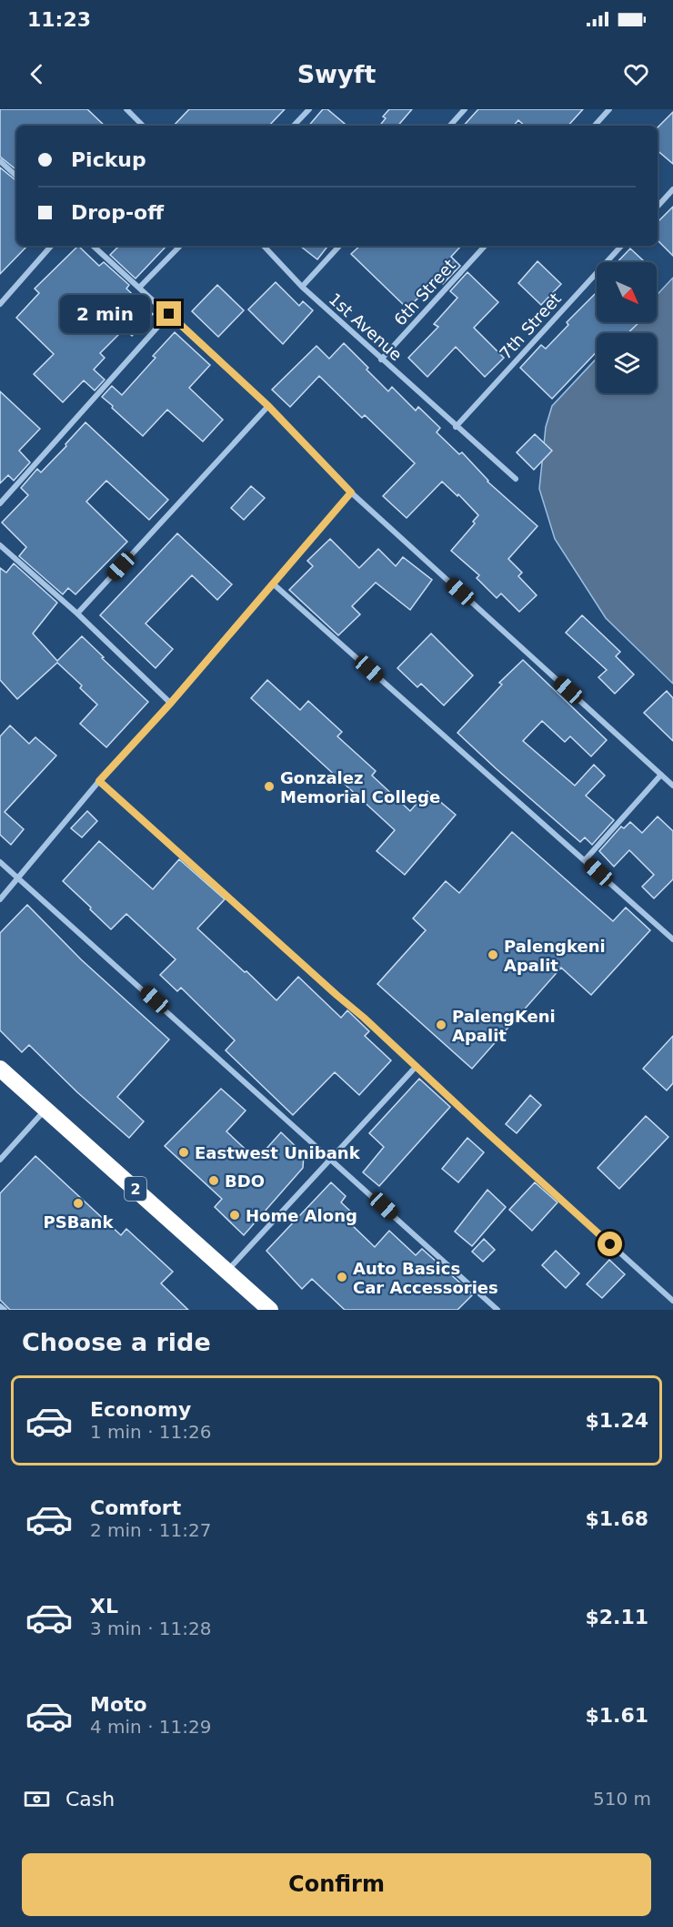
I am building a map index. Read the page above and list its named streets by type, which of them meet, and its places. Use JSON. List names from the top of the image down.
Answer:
{
  "streets": {
    "highway": ["2"],
    "street": ["6th Street", "7th Street", "1st Avenue"]
  },
  "crossings": [
    ["6th Street", "1st Avenue"],
    ["7th Street", "1st Avenue"]
  ],
  "places": [
    "Gonzalez Memorial College",
    "Palengkeni Apalit",
    "PalengKeni Apalit",
    "Eastwest Unibank",
    "BDO",
    "PSBank",
    "Home Along",
    "Auto Basics Car Accessories"
  ],
  "north": "bottom right",
  "page": {
    "status": "11:23",
    "header": "Swyft",
    "banner": ["Pickup", "Drop-off"],
    "bubble": "2 min",
    "heading": "Choose a ride",
    "list": [
      {
        "name": "Economy",
        "note": "1 min · 11:26",
        "value": "$1.24"
      },
      {
        "name": "Comfort",
        "note": "2 min · 11:27",
        "value": "$1.68"
      },
      {
        "name": "XL",
        "note": "3 min · 11:28",
        "value": "$2.11"
      },
      {
        "name": "Moto",
        "note": "4 min · 11:29",
        "value": "$1.61"
      }
    ],
    "pay": ["Cash", "510 m"],
    "buttons": "Confirm"
  }
}
